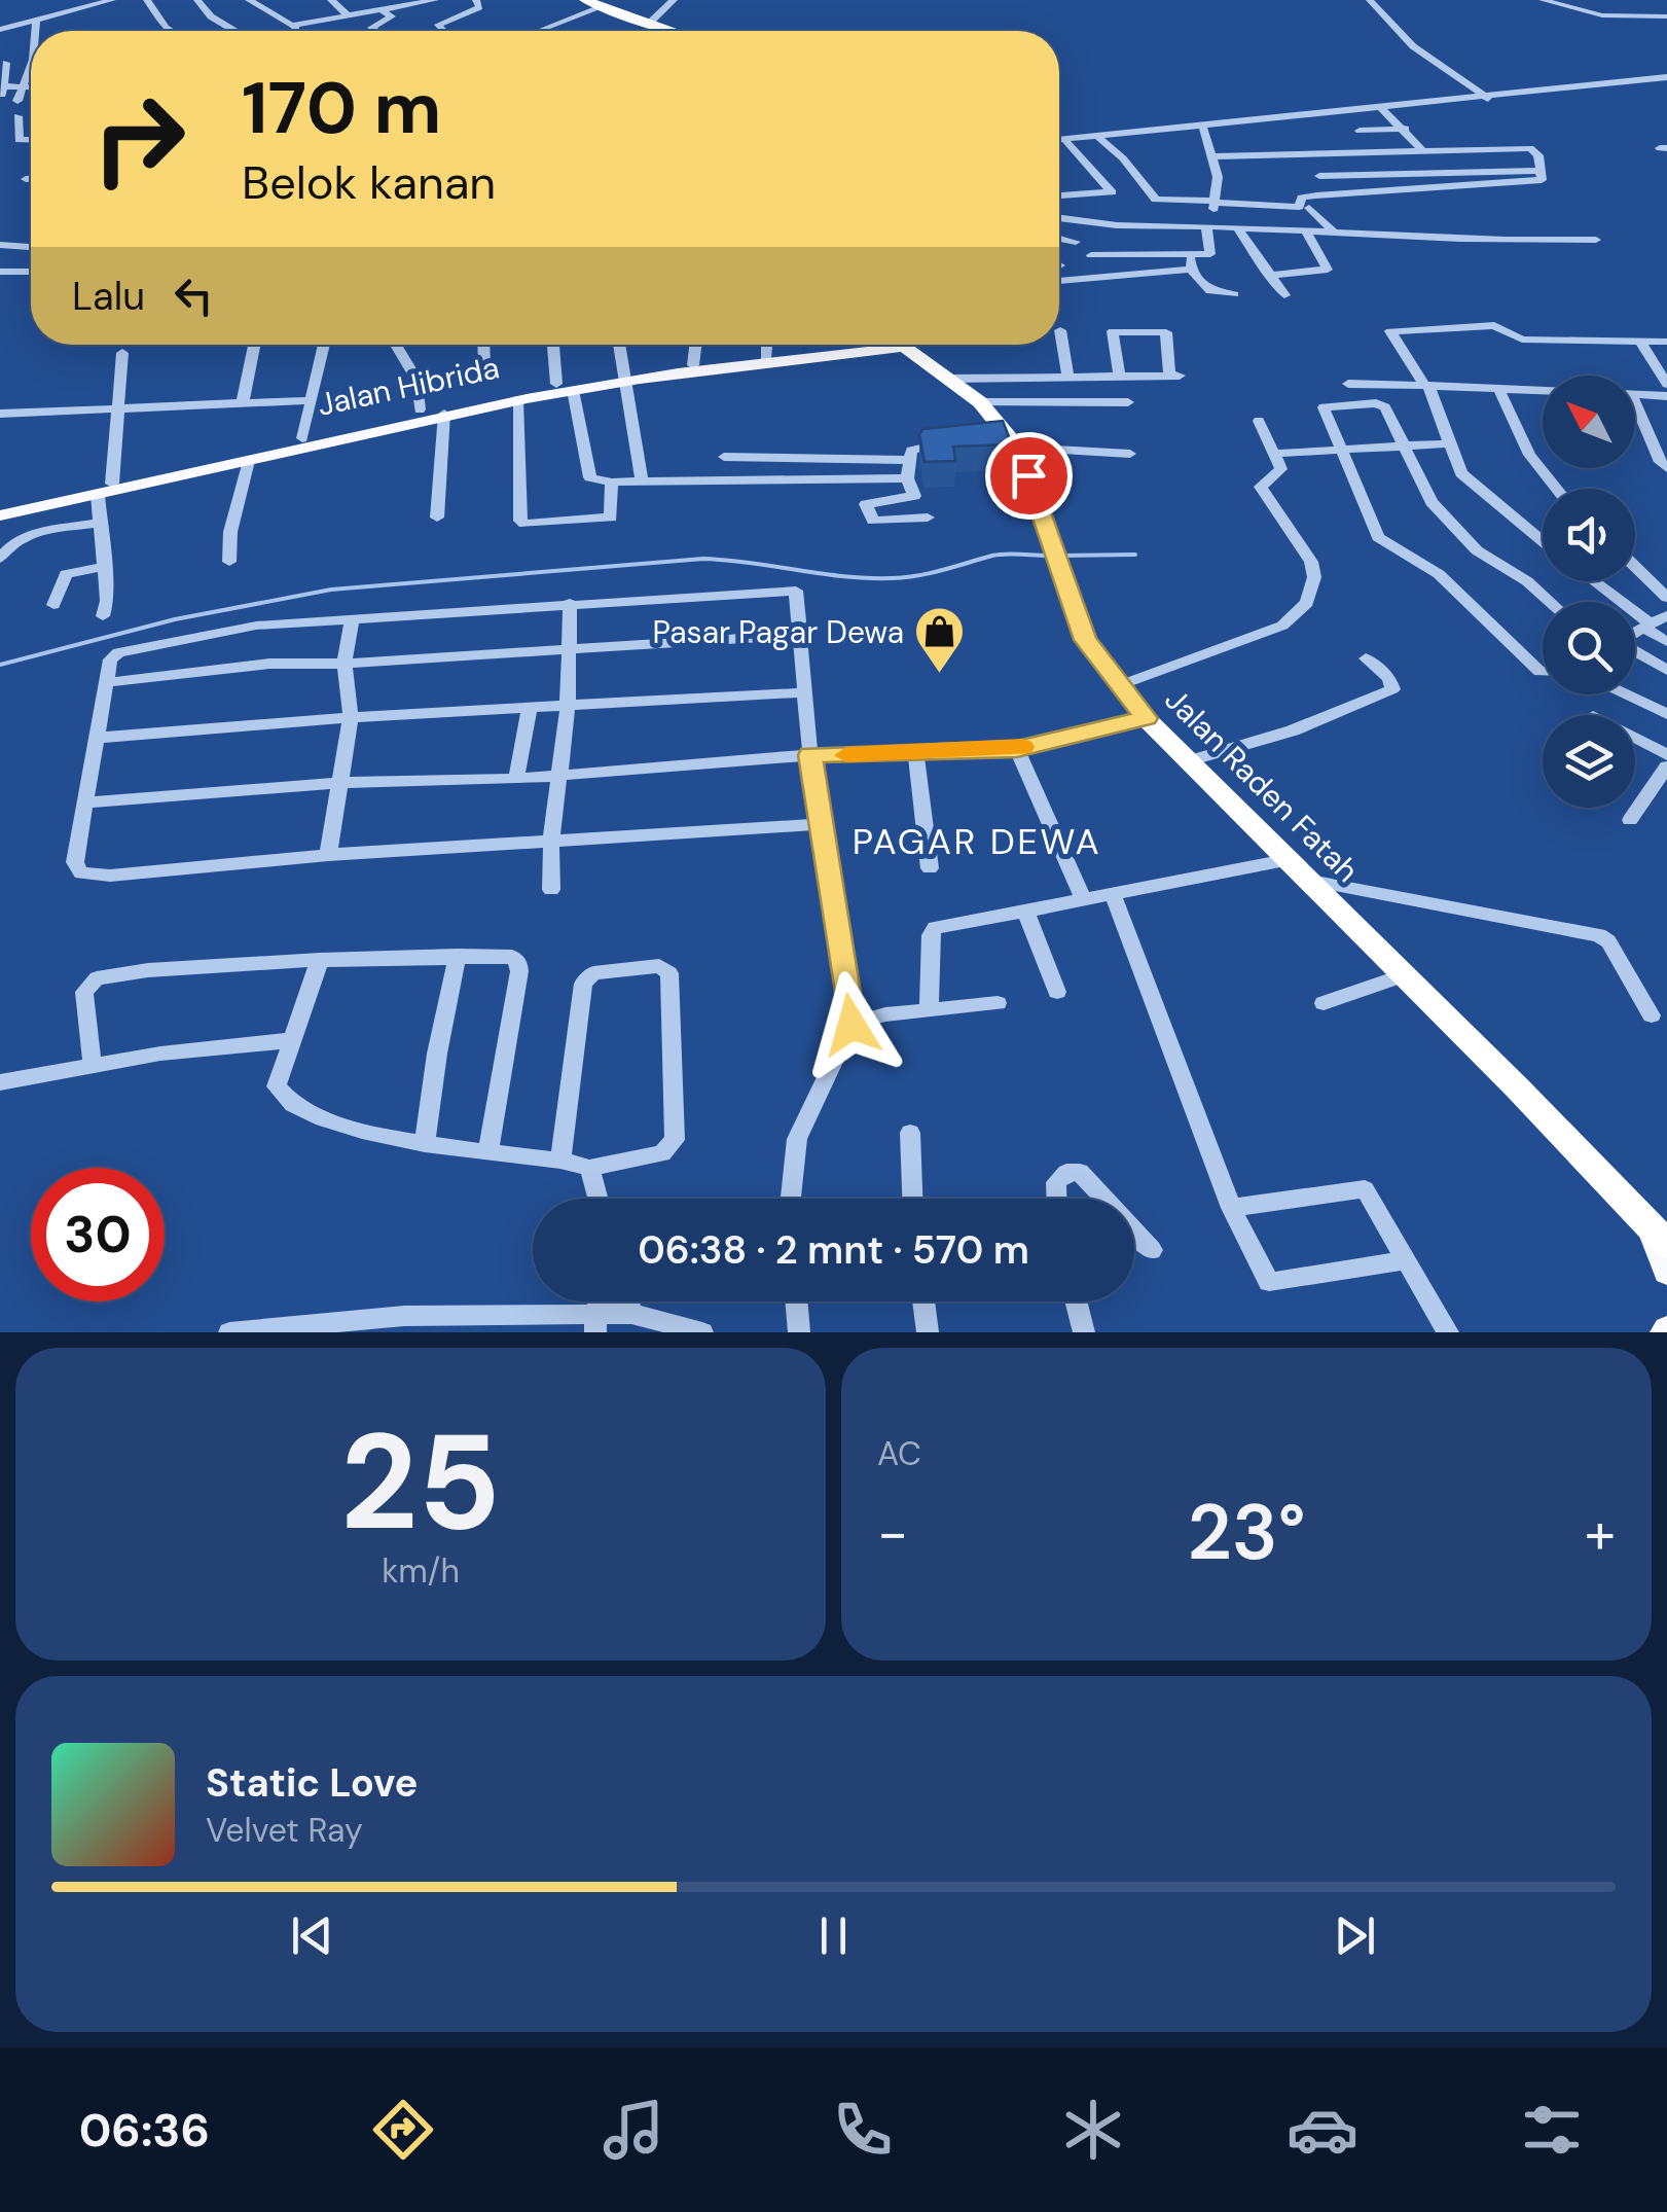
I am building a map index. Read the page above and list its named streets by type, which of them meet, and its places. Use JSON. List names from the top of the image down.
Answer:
{
  "streets": {
    "highway": ["Jalan Raden Fatah"],
    "main road": ["Jalan Hibrida"]
  },
  "districts": ["PAGAR DEWA"],
  "places": {
    "shop": ["Pasar Pagar Dewa"]
  },
  "north": "top left",
  "page": {
    "turn": ["170 m", "Belok kanan"],
    "then": "Lalu",
    "limit": "30",
    "trip": "06:38 · 2 mnt · 570 m",
    "tile": [
      ["25", "km/h"],
      "AC"
    ],
    "heat": ["−", "23°", "+"],
    "song": ["Static Love", "Velvet Ray"],
    "tabs": "06:36"
  }
}
